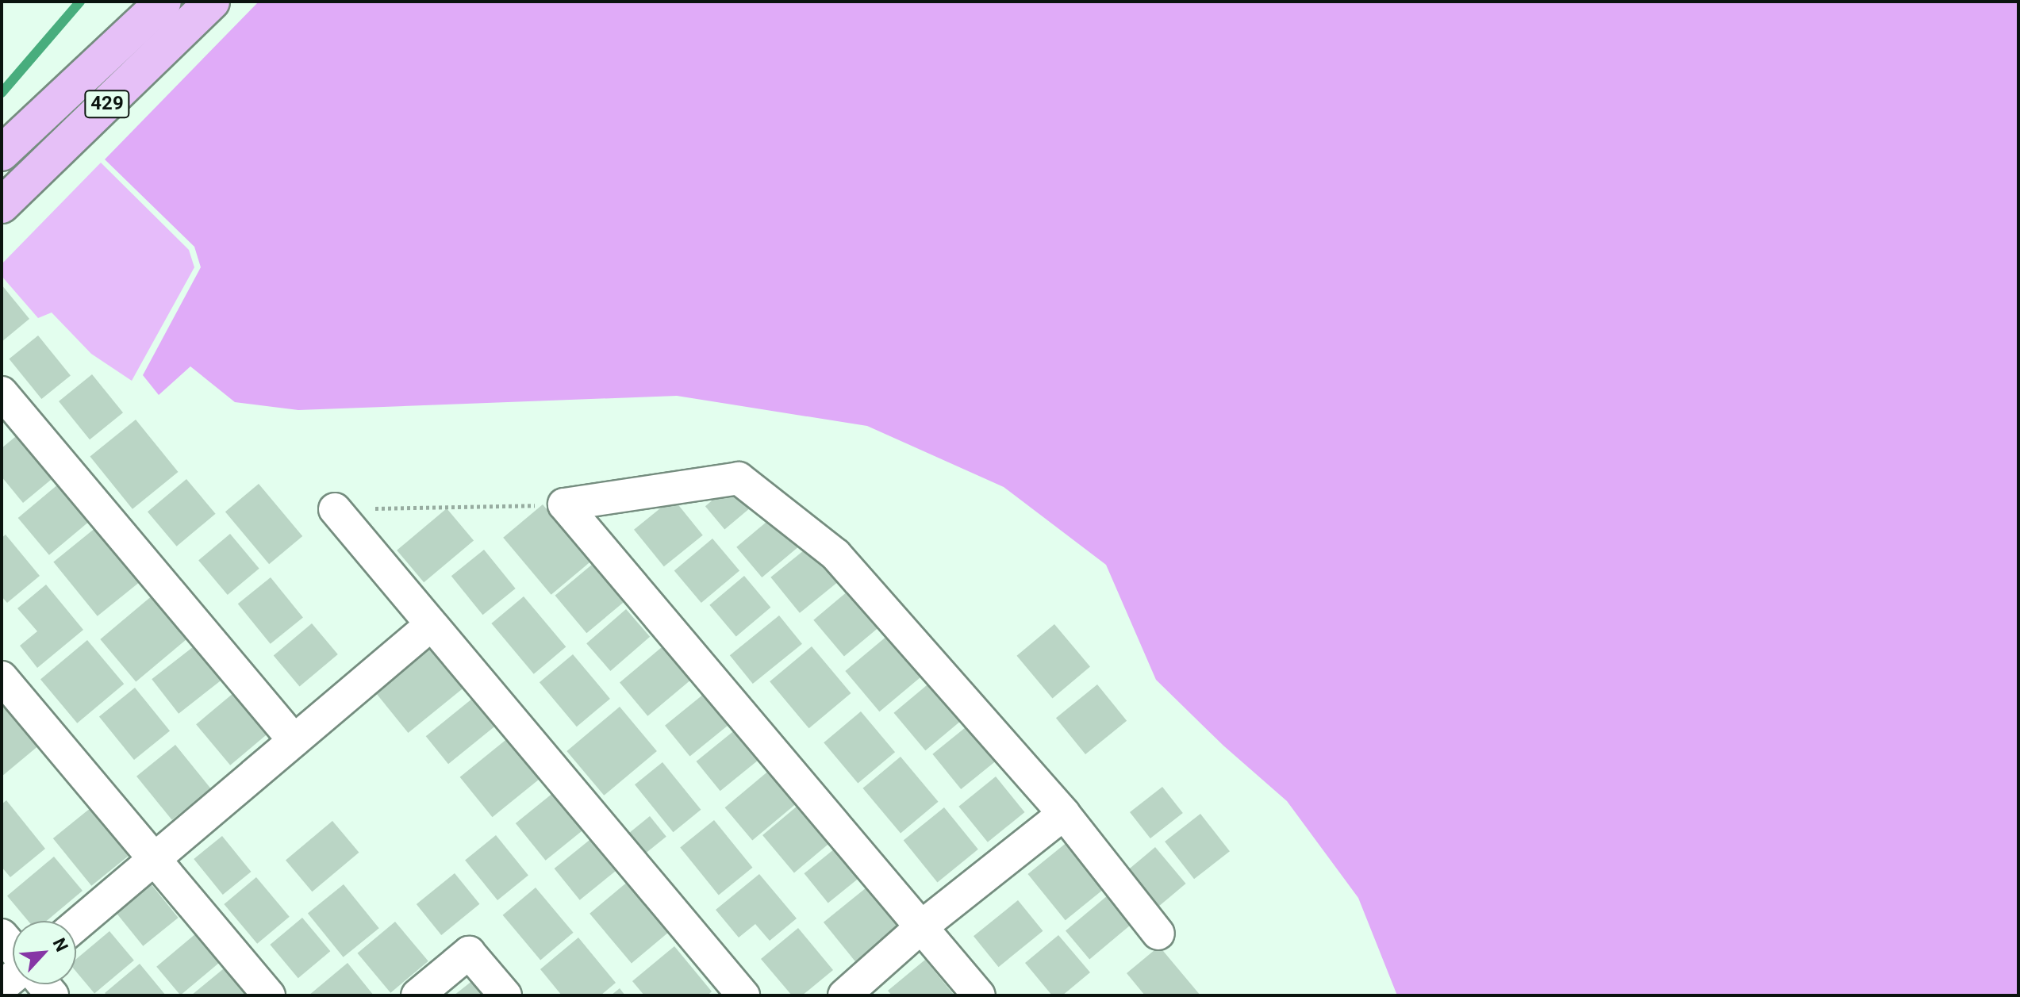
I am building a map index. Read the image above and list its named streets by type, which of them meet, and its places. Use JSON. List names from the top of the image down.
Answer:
{
  "streets": {
    "highway": ["429"]
  },
  "north": "top right"
}
